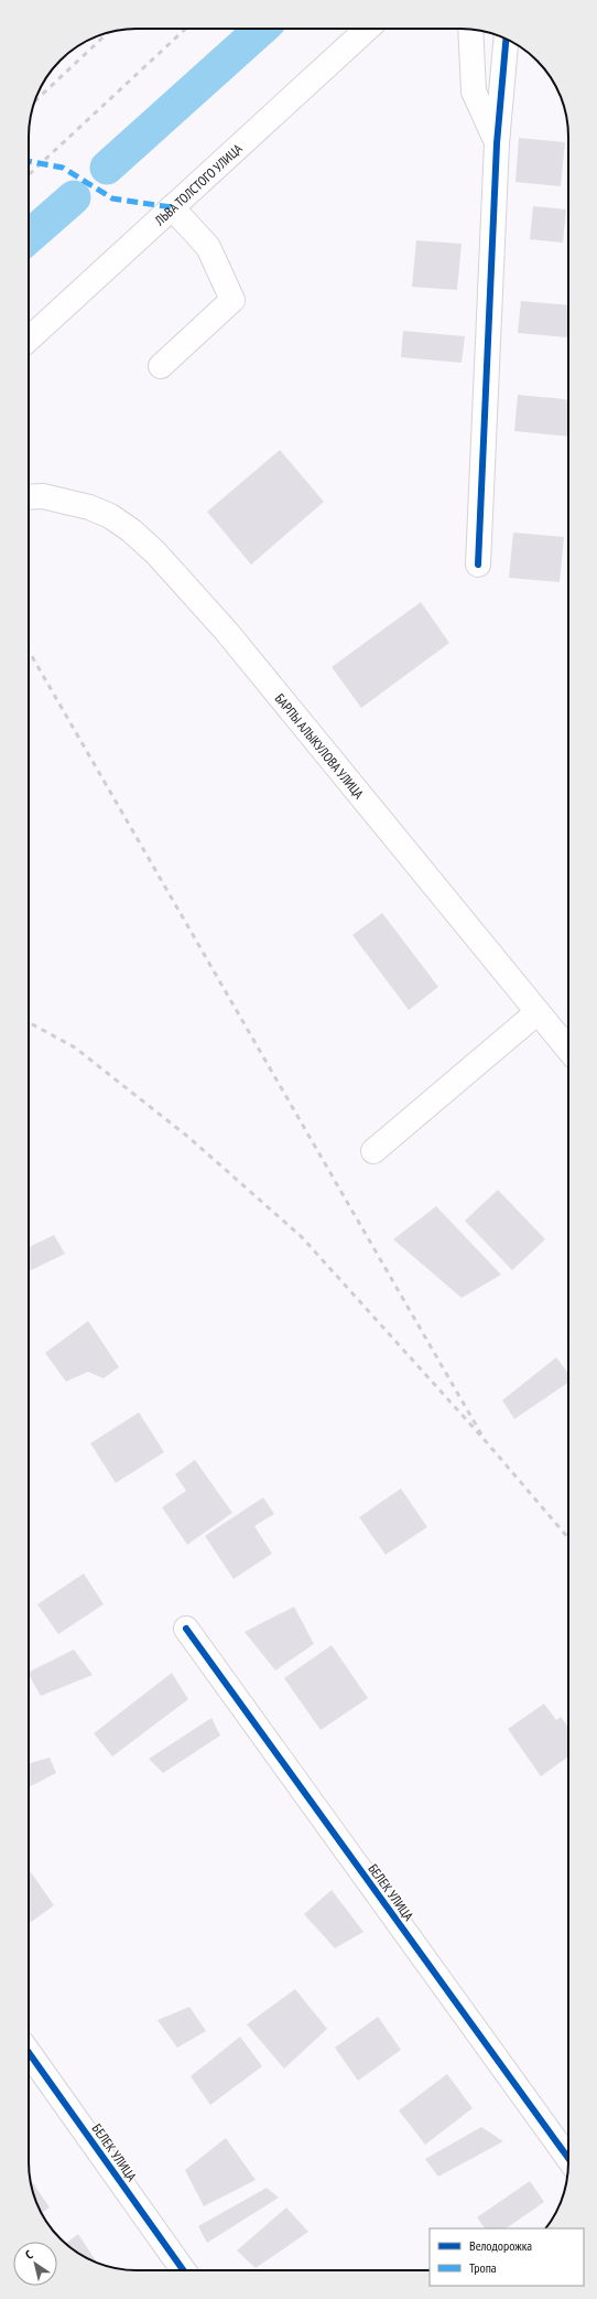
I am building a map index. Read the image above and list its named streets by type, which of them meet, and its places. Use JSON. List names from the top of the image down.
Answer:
{
  "streets": {
    "street": ["ЛЬВА ТОЛСТОГО УЛИЦА", "БАРПЫ АЛЫКУЛОВА УЛИЦА", "БЕЛЕК УЛИЦА"]
  },
  "legend": ["Велодорожка", "Тропа"],
  "north": "top left"
}
